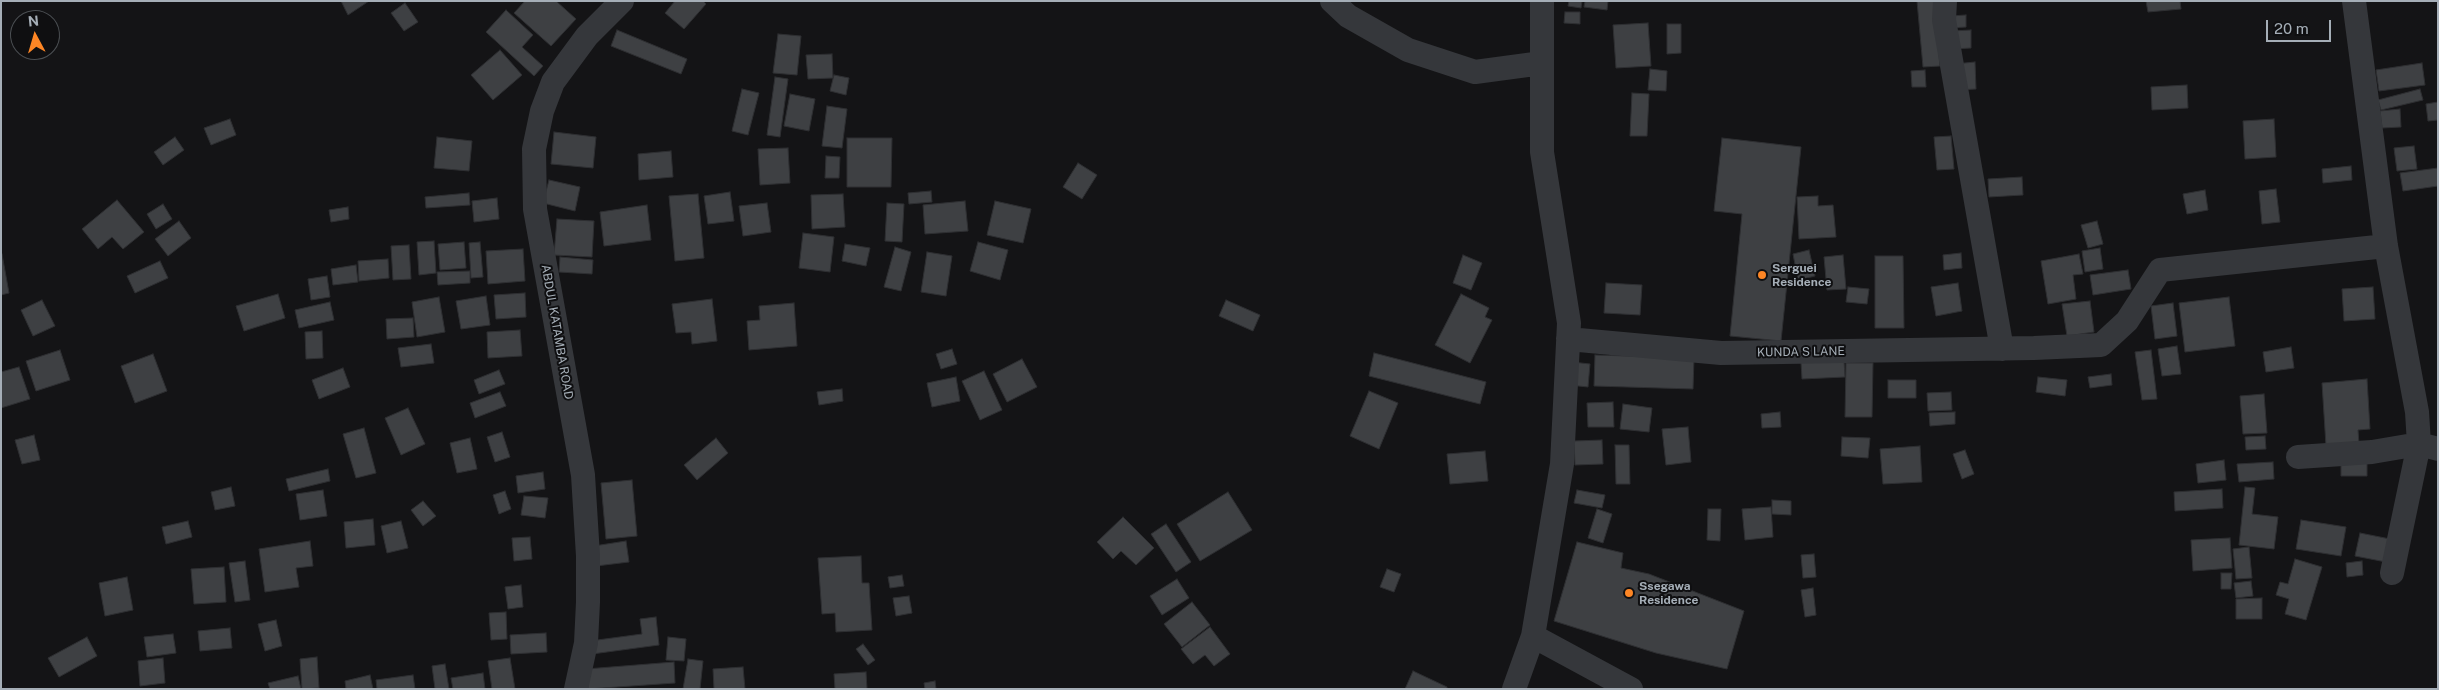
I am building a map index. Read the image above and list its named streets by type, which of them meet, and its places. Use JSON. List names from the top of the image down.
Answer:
{
  "streets": {
    "street": ["ABDUL KATAMBA ROAD", "KUNDA S LANE"]
  },
  "places": ["Serguei Residence", "Ssegawa Residence"],
  "scale_bar": "20 m",
  "north": "top"
}
